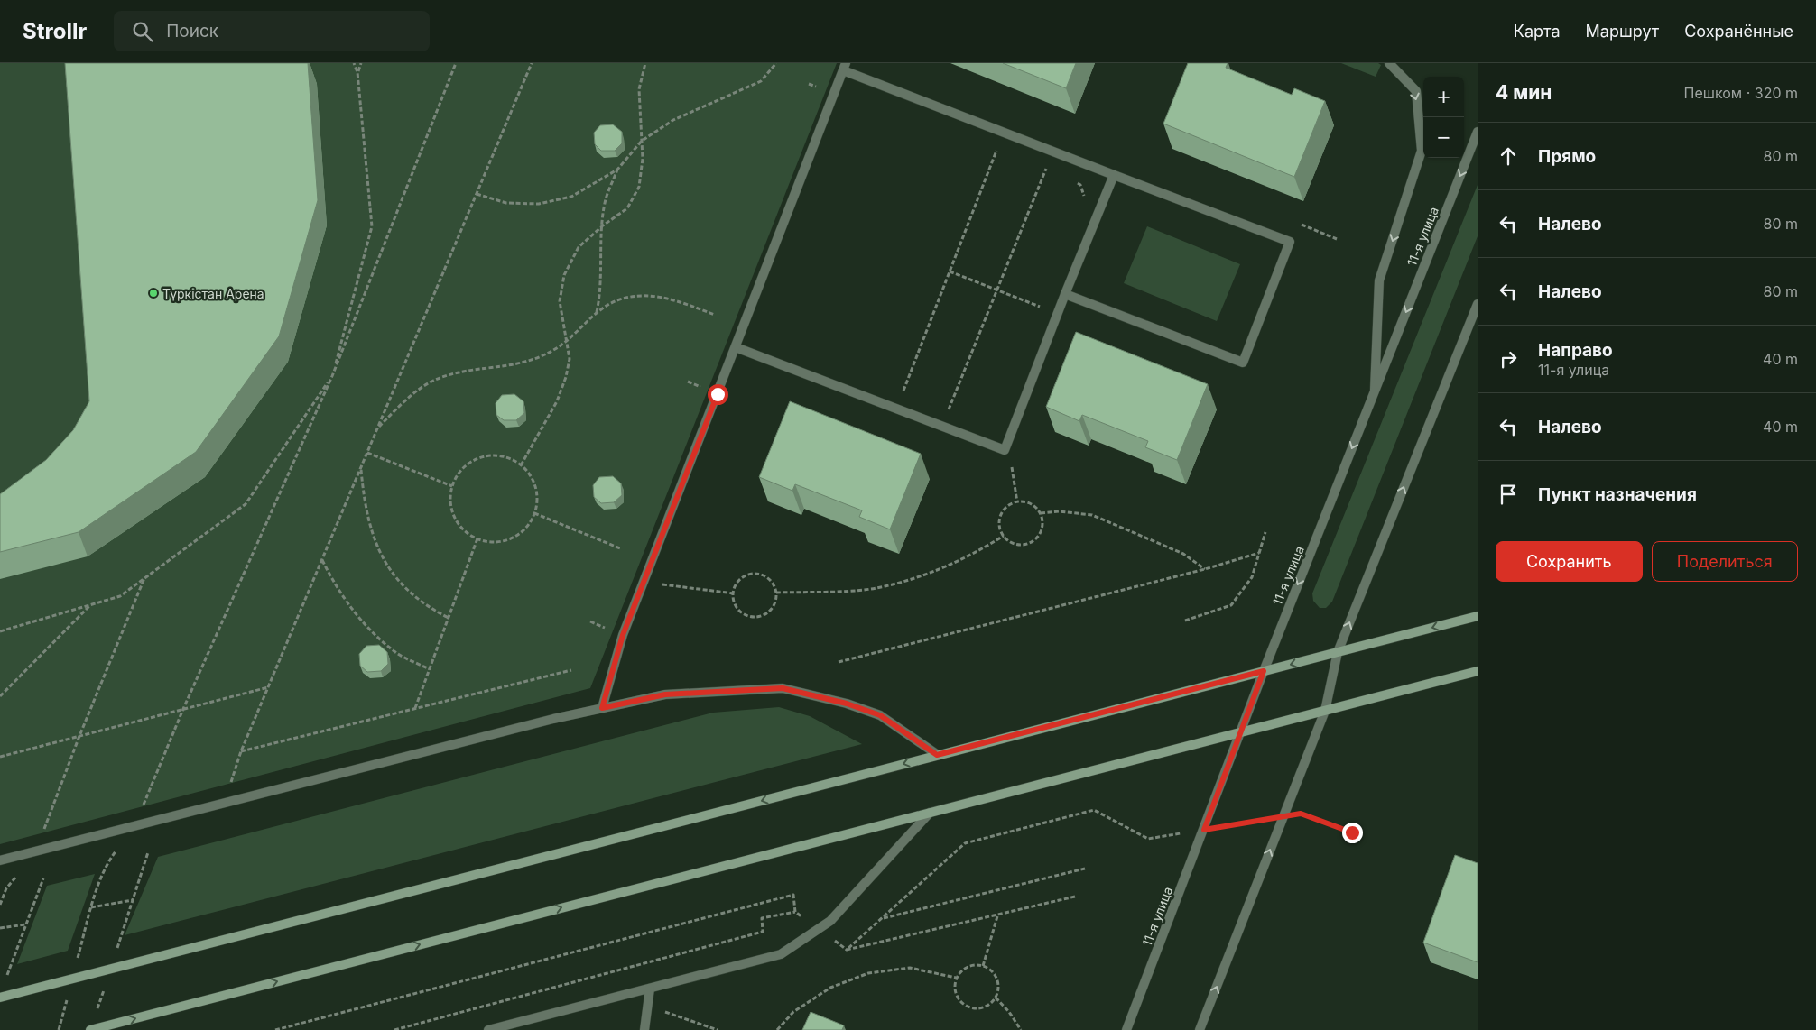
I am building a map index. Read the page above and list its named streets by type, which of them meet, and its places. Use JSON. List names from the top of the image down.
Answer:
{
  "streets": {
    "street": ["11-я улица"]
  },
  "places": ["Түркістан Арена"],
  "page": {
    "header": "Strollr",
    "search": "Поиск",
    "nav": ["Карта", "Маршрут", "Сохранённые"],
    "heading": ["4 мин", "Пешком · 320 m"],
    "map_buttons": ["+", "−"],
    "list": [
      ["Прямо", "80 m"],
      ["Налево", "80 m"],
      ["Налево", "80 m"],
      ["Направо", "11-я улица", "40 m"],
      ["Налево", "40 m"],
      "Пункт назначения"
    ],
    "buttons": ["Сохранить", "Поделиться"]
  }
}
